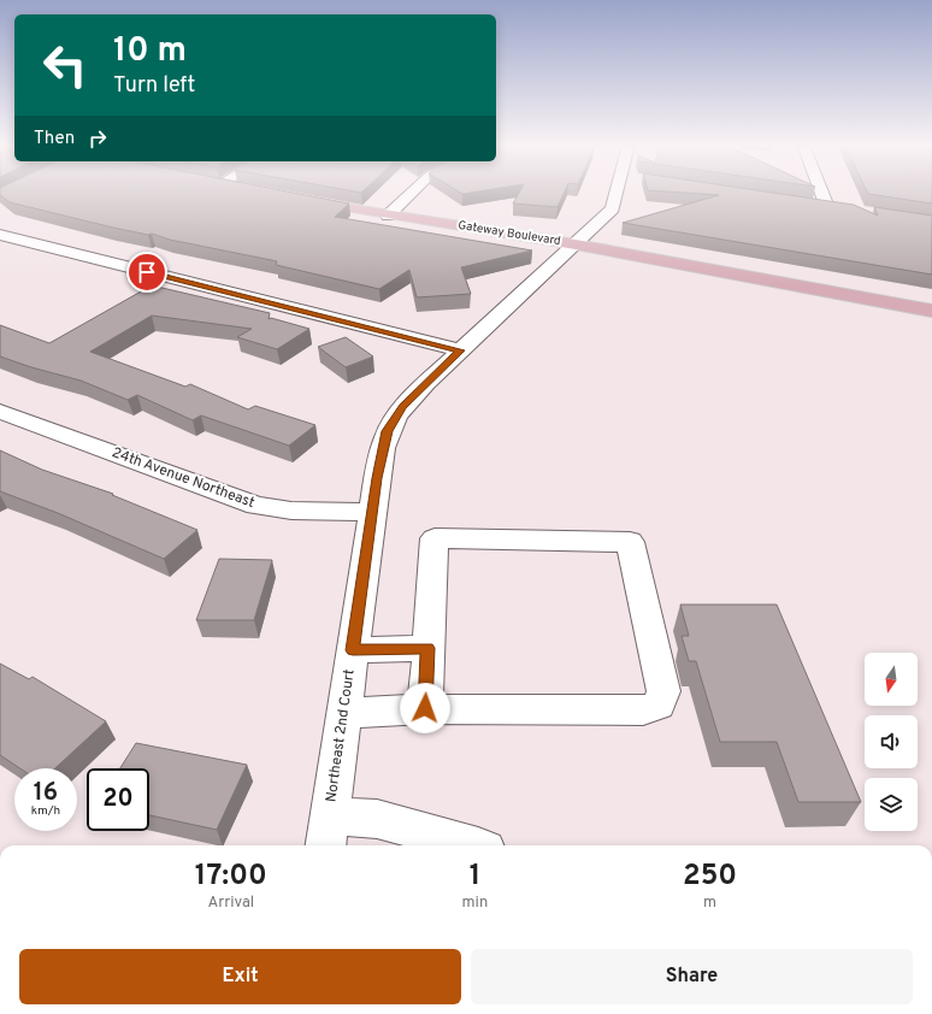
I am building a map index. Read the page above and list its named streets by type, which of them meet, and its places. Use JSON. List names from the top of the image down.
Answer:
{
  "streets": {
    "main road": ["Gateway Boulevard"],
    "street": ["24th Avenue Northeast", "Northeast 2nd Court"]
  },
  "crossings": [
    ["Gateway Boulevard", "Northeast 2nd Court"],
    ["24th Avenue Northeast", "Northeast 2nd Court"]
  ],
  "north": "bottom",
  "page": {
    "turn": ["10 m", "Turn left"],
    "then": "Then",
    "speed": "16 km/h",
    "limit": "20",
    "eta": [
      "17:00",
      "Arrival",
      "1",
      "min",
      "250",
      "m"
    ],
    "buttons": ["Exit", "Share"]
  }
}
